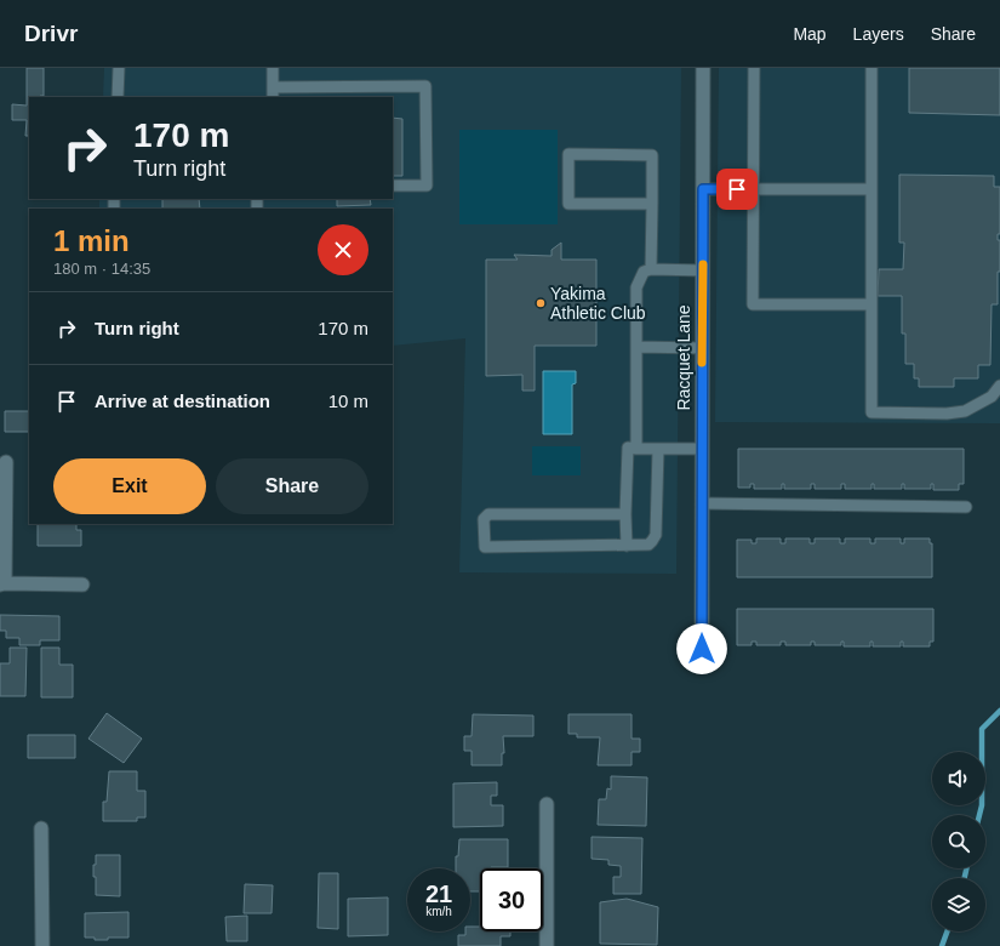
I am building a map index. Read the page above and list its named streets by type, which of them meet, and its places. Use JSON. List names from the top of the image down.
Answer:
{
  "streets": {
    "street": ["Racquet Lane"]
  },
  "places": ["Yakima Athletic Club"],
  "page": {
    "header": "Drivr",
    "nav": ["Map", "Layers", "Share"],
    "turn": ["170 m", "Turn right"],
    "heading": ["1 min", "180 m · 14:35"],
    "list": [
      {
        "name": "Turn right",
        "value": "170 m"
      },
      {
        "name": "Arrive at destination",
        "value": "10 m"
      }
    ],
    "buttons": ["Exit", "Share"],
    "speed": "21 km/h",
    "limit": "30"
  }
}
